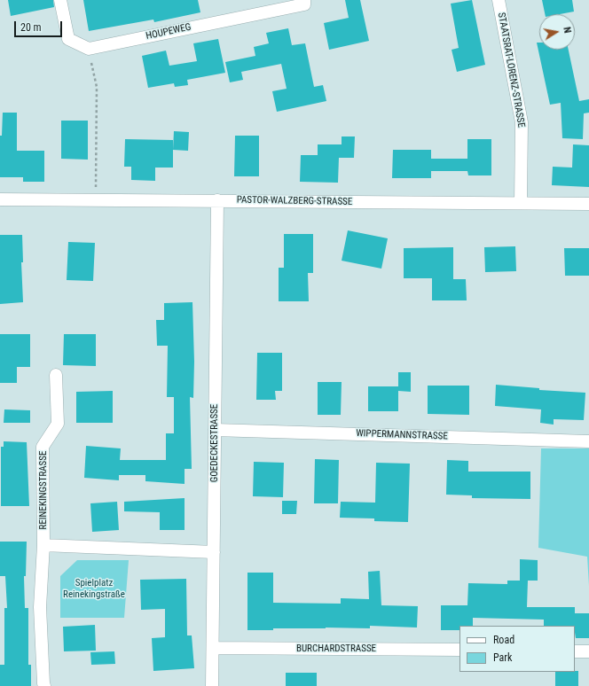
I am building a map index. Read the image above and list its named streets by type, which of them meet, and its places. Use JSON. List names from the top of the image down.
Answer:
{
  "streets": {
    "street": [
      "HOUPEWEG",
      "STAATSRAT-LORENZ-STRASSE",
      "PASTOR-WALZBERG-STRASSE",
      "WIPPERMANNSTRASSE",
      "GOEDECKESTRASSE",
      "REINEKINGSTRASSE",
      "BURCHARDSTRASSE"
    ]
  },
  "crossings": [
    ["STAATSRAT-LORENZ-STRASSE", "PASTOR-WALZBERG-STRASSE"],
    ["PASTOR-WALZBERG-STRASSE", "GOEDECKESTRASSE"],
    ["WIPPERMANNSTRASSE", "GOEDECKESTRASSE"],
    ["GOEDECKESTRASSE", "BURCHARDSTRASSE"]
  ],
  "parks": ["Spielplatz Reinekingstraße"],
  "legend": ["Road", "Park"],
  "scale_bar": "20 m",
  "north": "right"
}
